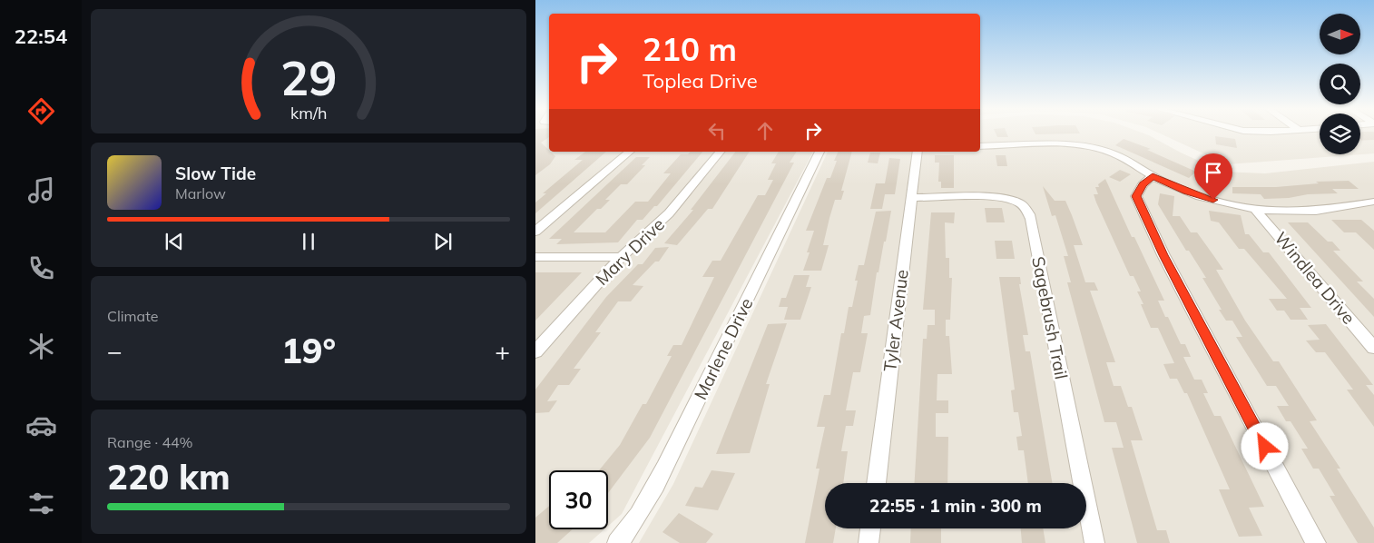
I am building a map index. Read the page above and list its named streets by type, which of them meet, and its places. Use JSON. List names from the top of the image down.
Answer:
{
  "streets": {
    "street": [
      "Mary Drive",
      "Windlea Drive",
      "Sagebrush Trail",
      "Tyler Avenue",
      "Marlene Drive"
    ]
  },
  "crossings": [
    ["Sagebrush Trail", "Tyler Avenue"]
  ],
  "north": "right",
  "page": {
    "tabs": "22:54",
    "turn": ["210 m", "Toplea Drive"],
    "song": ["Slow Tide", "Marlow"],
    "tile": [
      "Climate",
      ["Range · 44%", "220 km"]
    ],
    "heat": ["−", "19°", "+"],
    "limit": "30",
    "trip": "22:55 · 1 min · 300 m",
    "gauge": ["29", "km/h"]
  }
}
